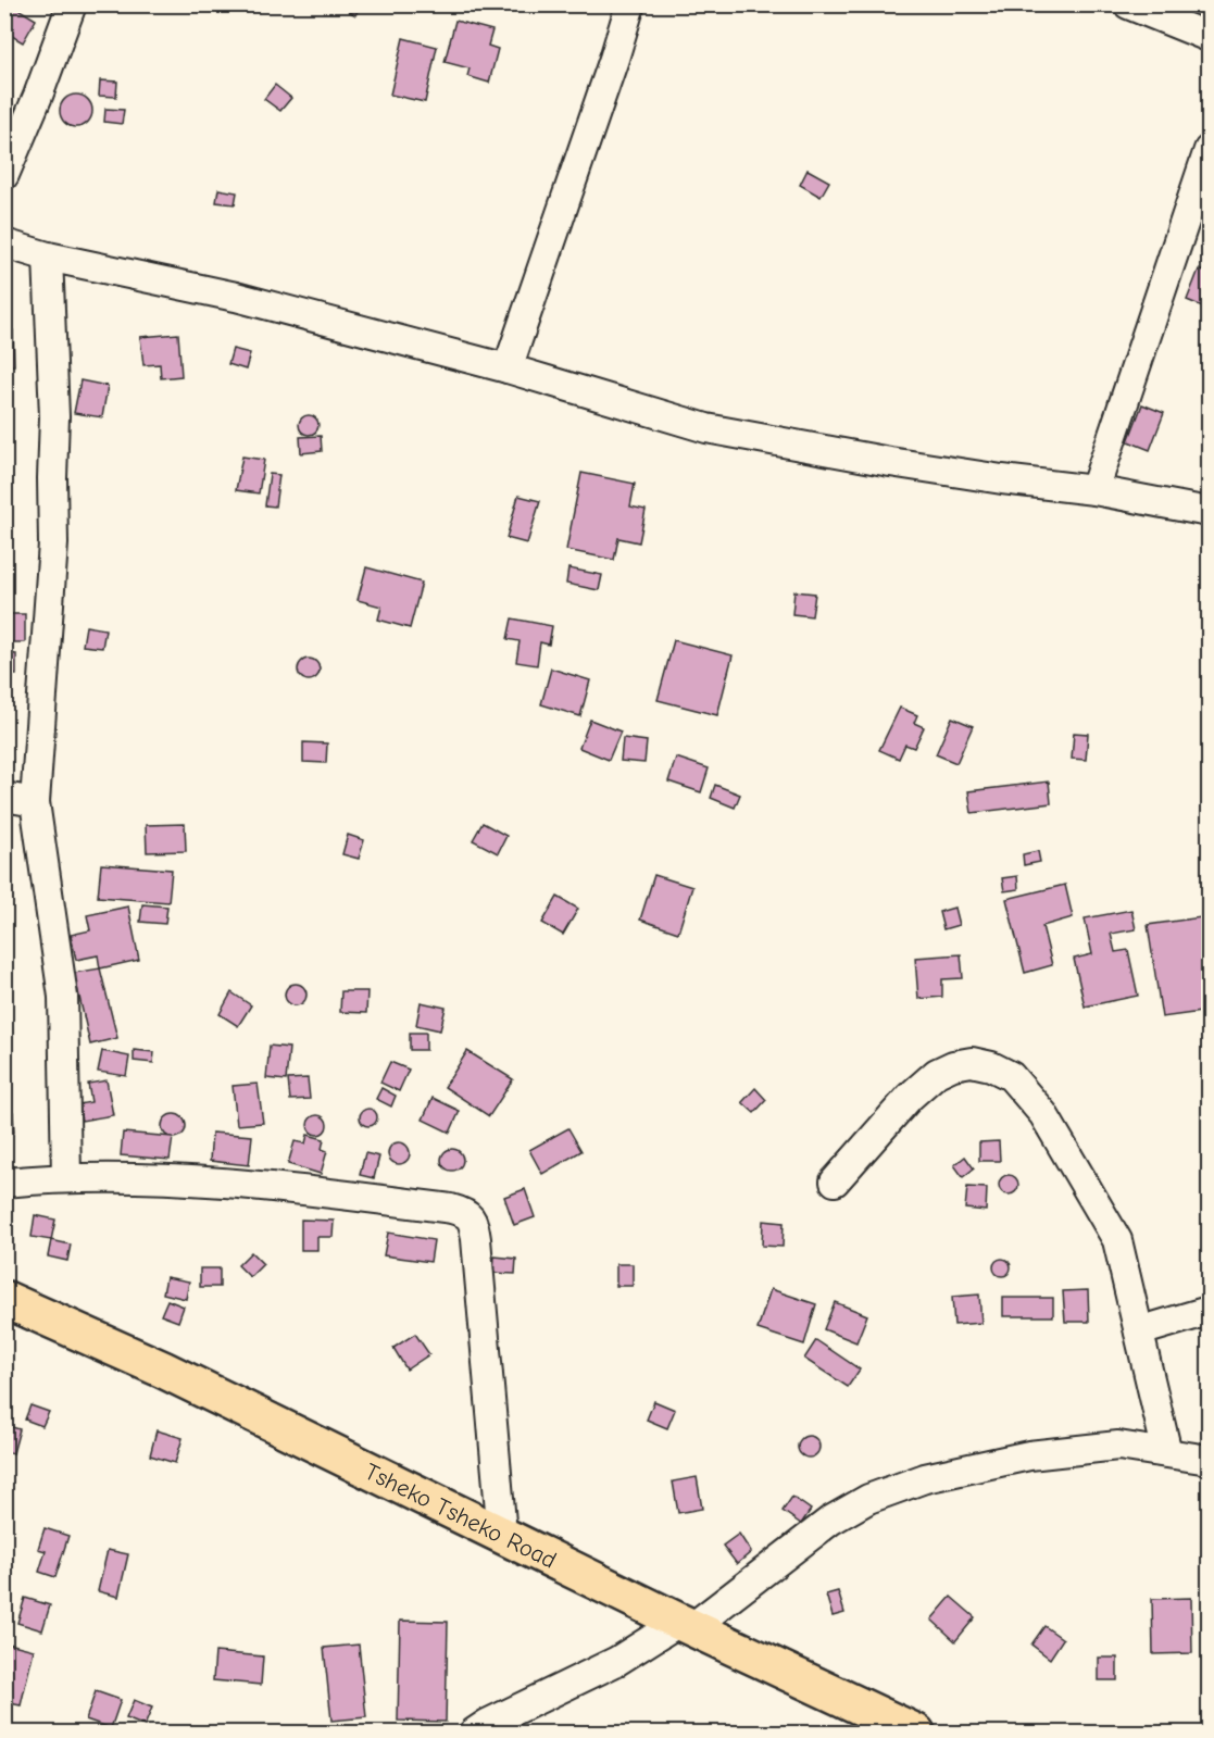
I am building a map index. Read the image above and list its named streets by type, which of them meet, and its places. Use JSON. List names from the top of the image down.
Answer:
{
  "streets": {
    "highway": ["Tsheko Tsheko Road"]
  }
}
